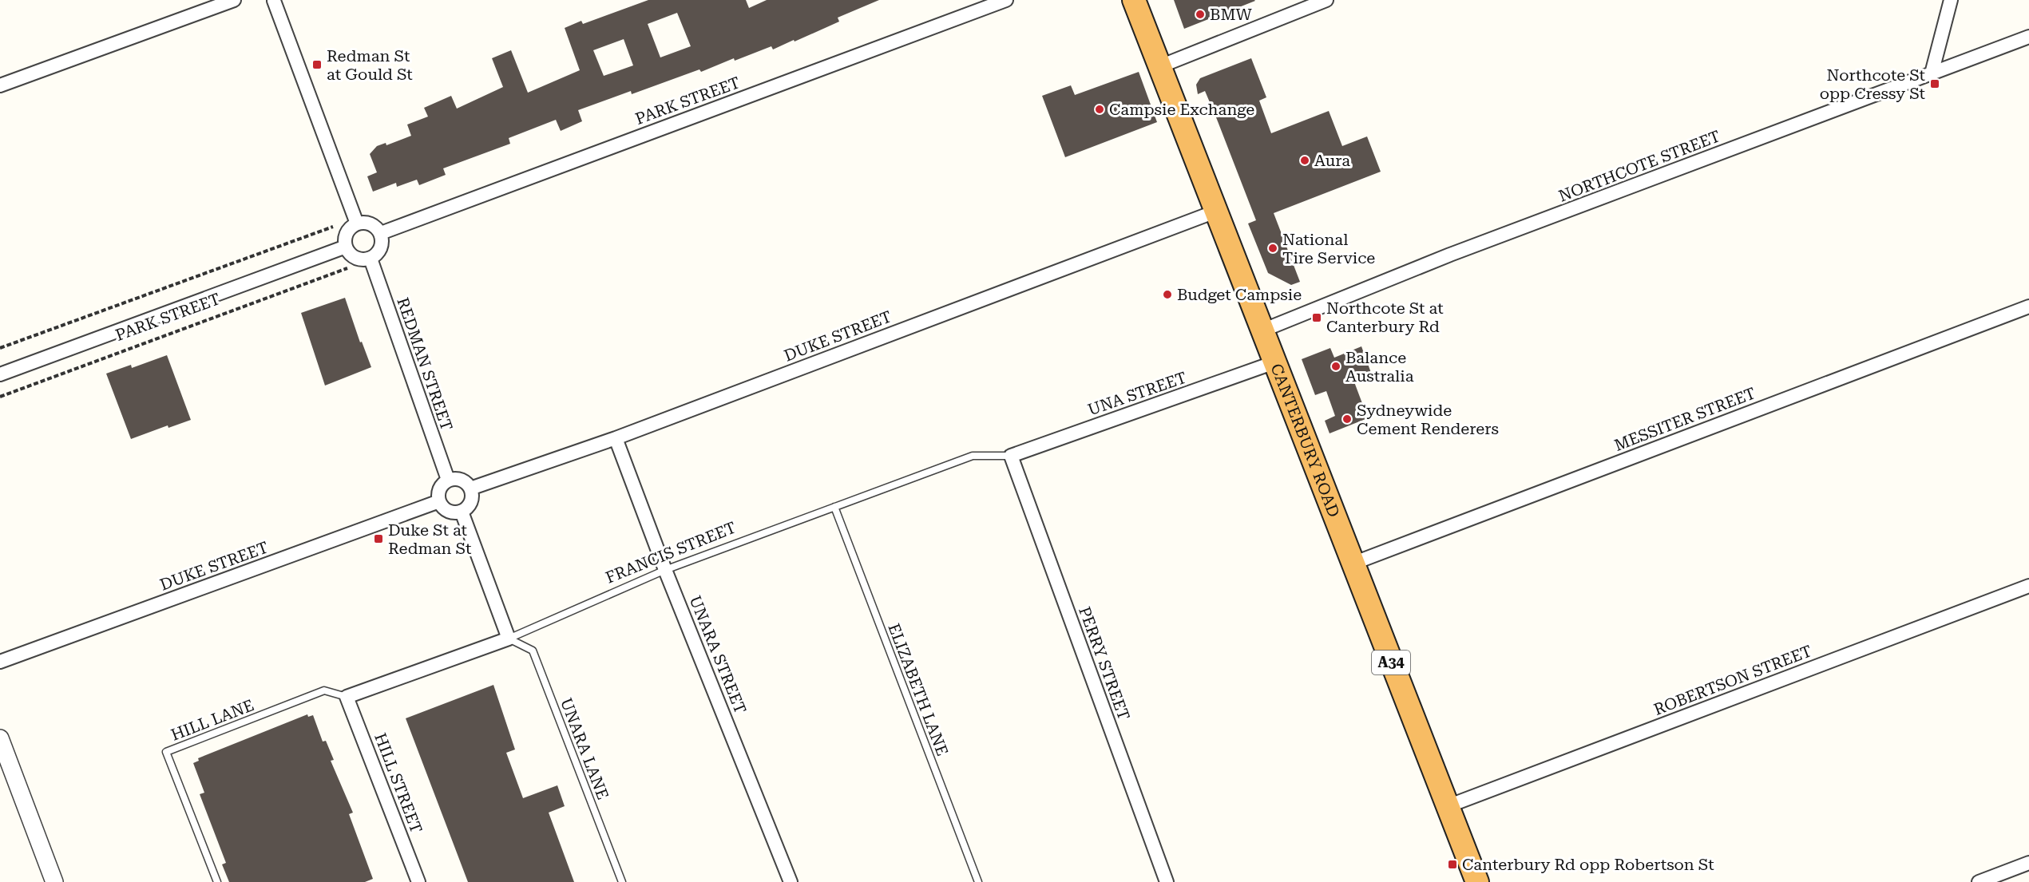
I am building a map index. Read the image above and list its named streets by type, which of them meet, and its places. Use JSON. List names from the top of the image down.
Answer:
{
  "streets": {
    "highway": ["CANTERBURY ROAD", "A34"],
    "street": [
      "PARK STREET",
      "NORTHCOTE STREET",
      "DUKE STREET",
      "REDMAN STREET",
      "UNA STREET",
      "MESSITER STREET",
      "FRANCIS STREET",
      "UNARA STREET",
      "PERRY STREET",
      "ROBERTSON STREET",
      "HILL STREET"
    ],
    "lane": ["ELIZABETH LANE", "HILL LANE", "UNARA LANE"]
  },
  "crossings": [
    ["PARK STREET", "REDMAN STREET"],
    ["NORTHCOTE STREET", "CANTERBURY ROAD"],
    ["DUKE STREET", "REDMAN STREET"],
    ["DUKE STREET", "CANTERBURY ROAD"],
    ["DUKE STREET", "UNARA STREET"],
    ["UNA STREET", "CANTERBURY ROAD"],
    ["UNA STREET", "FRANCIS STREET"],
    ["UNA STREET", "PERRY STREET"],
    ["MESSITER STREET", "CANTERBURY ROAD"],
    ["CANTERBURY ROAD", "ROBERTSON STREET"],
    ["FRANCIS STREET", "UNARA STREET"],
    ["FRANCIS STREET", "PERRY STREET"],
    ["FRANCIS STREET", "ELIZABETH LANE"],
    ["FRANCIS STREET", "HILL LANE"],
    ["FRANCIS STREET", "UNARA LANE"],
    ["FRANCIS STREET", "HILL STREET"],
    ["HILL LANE", "HILL STREET"]
  ],
  "places": {
    "other": [
      "BMW",
      "Campsie Exchange",
      "Aura",
      "National Tire Service",
      "Budget Campsie",
      "Balance Australia",
      "Sydneywide Cement Renderers"
    ],
    "transit": [
      "Redman St at Gould St",
      "Northcote St opp Cressy St",
      "Northcote St at Canterbury Rd",
      "Duke St at Redman St",
      "Canterbury Rd opp Robertson St"
    ]
  }
}
